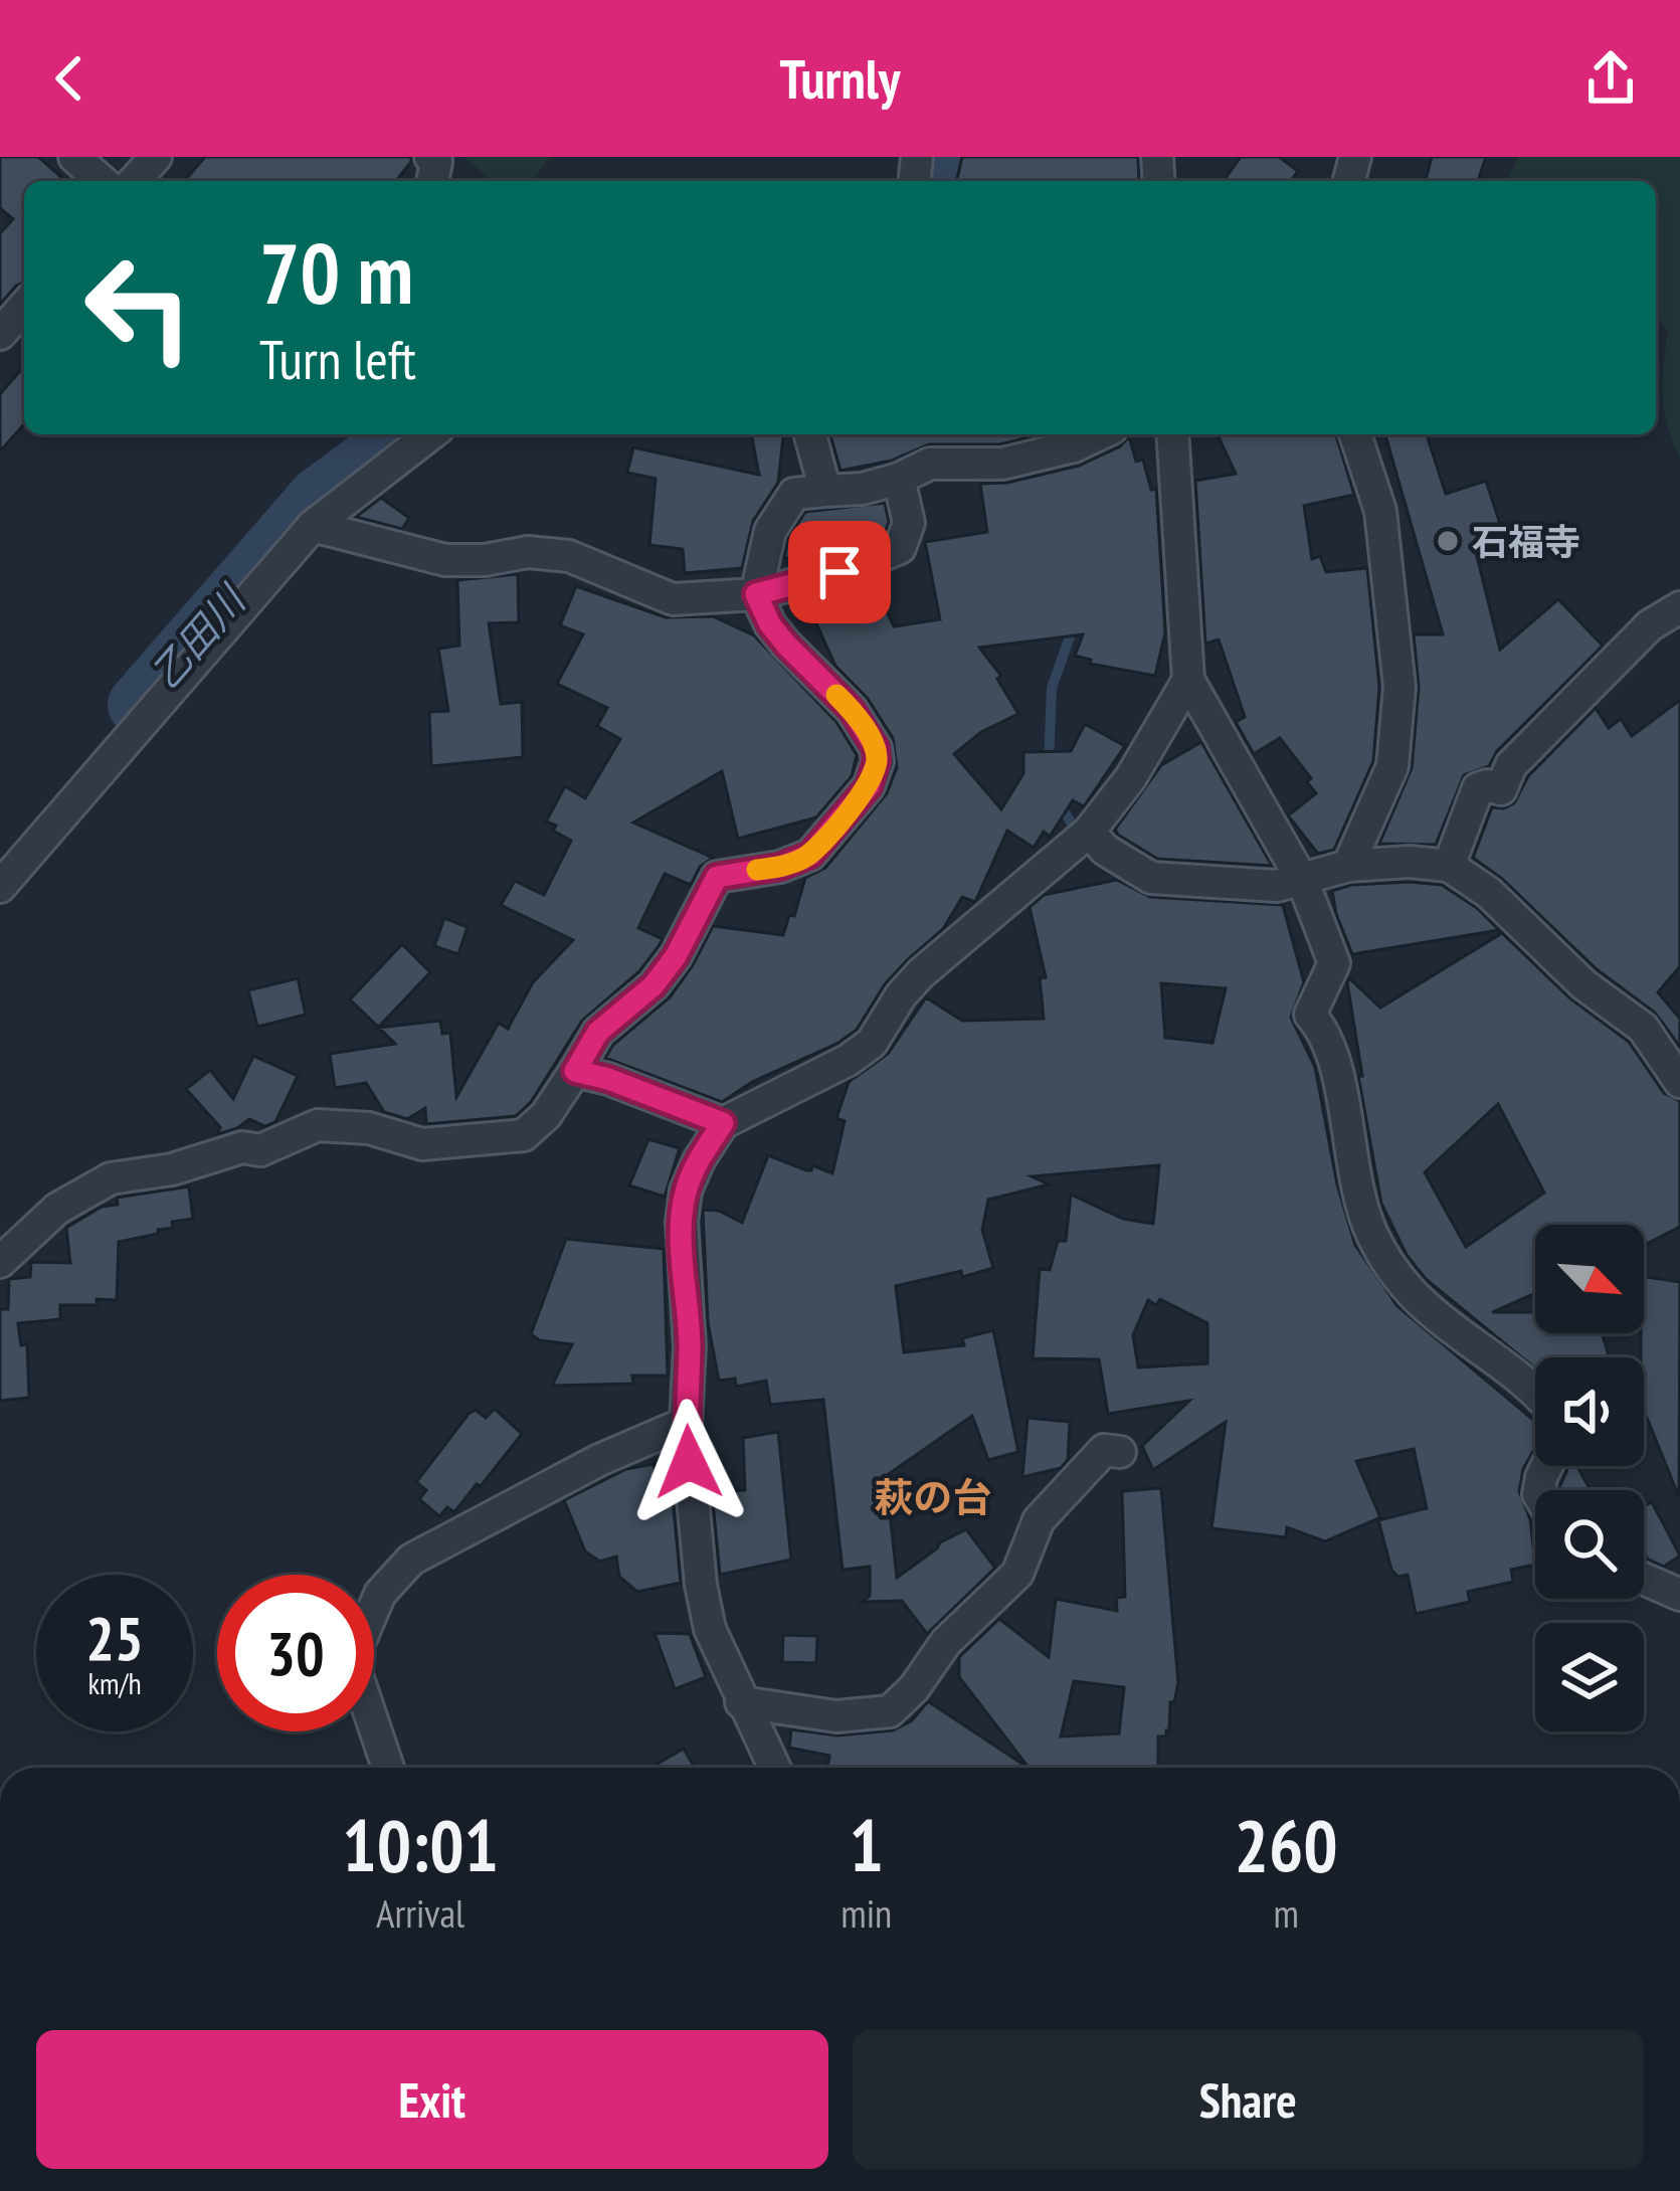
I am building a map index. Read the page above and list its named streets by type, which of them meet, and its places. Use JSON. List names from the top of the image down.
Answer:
{
  "districts": ["萩の台"],
  "water": ["乙田川"],
  "places": ["石福寺"],
  "north": "bottom right",
  "page": {
    "header": "Turnly",
    "turn": ["70 m", "Turn left"],
    "speed": "25 km/h",
    "limit": "30",
    "eta": [
      "10:01",
      "Arrival",
      "1",
      "min",
      "260",
      "m"
    ],
    "buttons": ["Exit", "Share"]
  }
}
